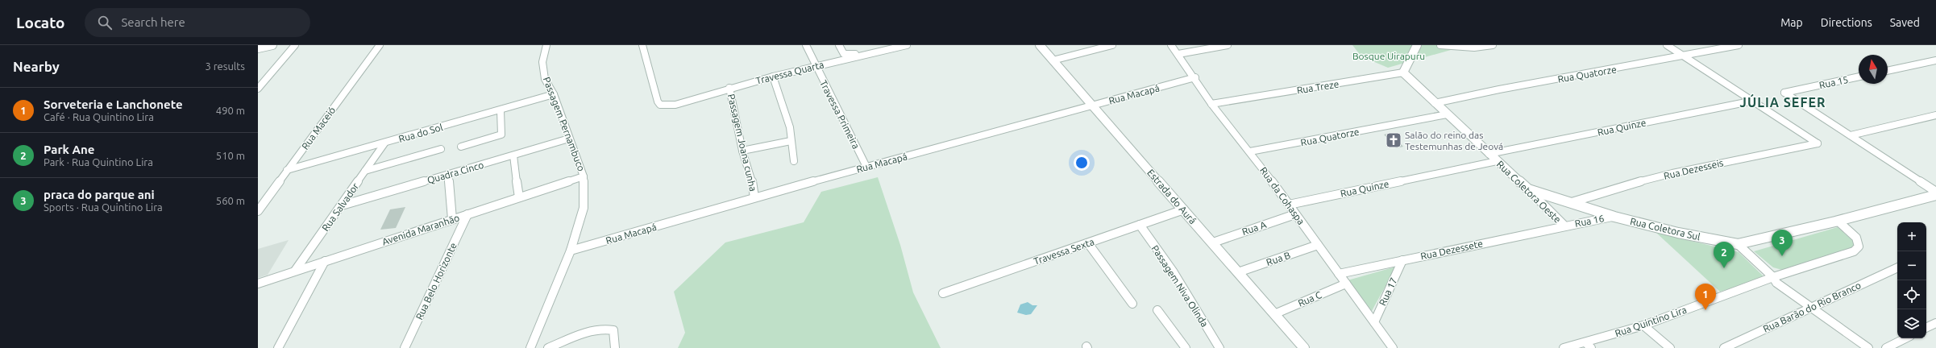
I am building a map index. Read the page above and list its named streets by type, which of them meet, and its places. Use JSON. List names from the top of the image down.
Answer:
{
  "streets": {
    "street": [
      "Travessa Quarta",
      "Rua Quatorze",
      "Rua 15",
      "Rua Treze",
      "Rua Macapá",
      "Travessa Primeira",
      "Passagem Pernambuco",
      "Rua Quinze",
      "Rua Maceió",
      "Rua do Sol",
      "Passagem Joana cunha",
      "Rua Dezesseis",
      "Quadra Cinco",
      "Rua Coletora Oeste",
      "Rua da Cohaspa",
      "Estrada do Aurá",
      "Rua Salvador",
      "Rua 16",
      "Rua A",
      "Rua Coletora Sul",
      "Avenida Maranhão",
      "Rua Dezessete",
      "Travessa Sexta",
      "Rua B",
      "Rua Belo Horizonte",
      "Passagem Niva Olinda",
      "Rua 17",
      "Rua C",
      "Rua Barão do Rio Branco",
      "Rua Quintino Lira"
    ]
  },
  "crossings": [
    ["Travessa Quarta", "Travessa Primeira"],
    ["Travessa Quarta", "Passagem Joana cunha"],
    ["Rua Quatorze", "Rua Coletora Oeste"],
    ["Rua Quatorze", "Rua da Cohaspa"],
    ["Rua Treze", "Rua Coletora Oeste"],
    ["Rua Treze", "Rua da Cohaspa"],
    ["Rua Macapá", "Travessa Primeira"],
    ["Rua Macapá", "Passagem Pernambuco"],
    ["Rua Macapá", "Passagem Joana cunha"],
    ["Rua Macapá", "Rua da Cohaspa"],
    ["Rua Macapá", "Estrada do Aurá"],
    ["Passagem Pernambuco", "Rua do Sol"],
    ["Passagem Pernambuco", "Quadra Cinco"],
    ["Passagem Pernambuco", "Avenida Maranhão"],
    ["Rua Quinze", "Rua Dezesseis"],
    ["Rua Quinze", "Rua Coletora Oeste"],
    ["Rua Quinze", "Rua da Cohaspa"],
    ["Rua Maceió", "Rua do Sol"],
    ["Rua do Sol", "Rua Salvador"],
    ["Rua Dezesseis", "Rua Coletora Sul"],
    ["Quadra Cinco", "Rua Salvador"],
    ["Rua Coletora Oeste", "Rua 16"],
    ["Rua Coletora Oeste", "Rua Coletora Sul"],
    ["Rua Coletora Oeste", "Rua Dezessete"],
    ["Rua da Cohaspa", "Rua A"],
    ["Rua da Cohaspa", "Rua Dezessete"],
    ["Rua da Cohaspa", "Rua B"],
    ["Rua da Cohaspa", "Rua 17"],
    ["Rua da Cohaspa", "Rua C"],
    ["Estrada do Aurá", "Rua A"],
    ["Estrada do Aurá", "Travessa Sexta"],
    ["Estrada do Aurá", "Rua B"],
    ["Estrada do Aurá", "Rua C"],
    ["Rua Salvador", "Avenida Maranhão"],
    ["Rua 16", "Rua Coletora Sul"],
    ["Rua 16", "Rua Dezessete"],
    ["Rua Coletora Sul", "Rua Quintino Lira"],
    ["Avenida Maranhão", "Rua Belo Horizonte"],
    ["Rua Dezessete", "Rua 17"],
    ["Travessa Sexta", "Passagem Niva Olinda"]
  ],
  "districts": ["JÚLIA SEFER"],
  "parks": ["Bosque Uirapuru"],
  "places": {
    "church": ["Salão do reino das Testemunhas de Jeová"]
  },
  "north": "top",
  "page": {
    "header": "Locato",
    "search": "Search here",
    "nav": ["Map", "Directions", "Saved"],
    "heading": ["Nearby", "3 results"],
    "list": [
      {
        "mark": "1",
        "name": "Sorveteria e Lanchonete",
        "note": "Café · Rua Quintino Lira",
        "value": "490 m"
      },
      {
        "mark": "2",
        "name": "Park Ane",
        "note": "Park · Rua Quintino Lira",
        "value": "510 m"
      },
      {
        "mark": "3",
        "name": "praca do parque ani",
        "note": "Sports · Rua Quintino Lira",
        "value": "560 m"
      }
    ],
    "map_buttons": ["+", "−"],
    "pins": ["3", "2", "1"]
  }
}
